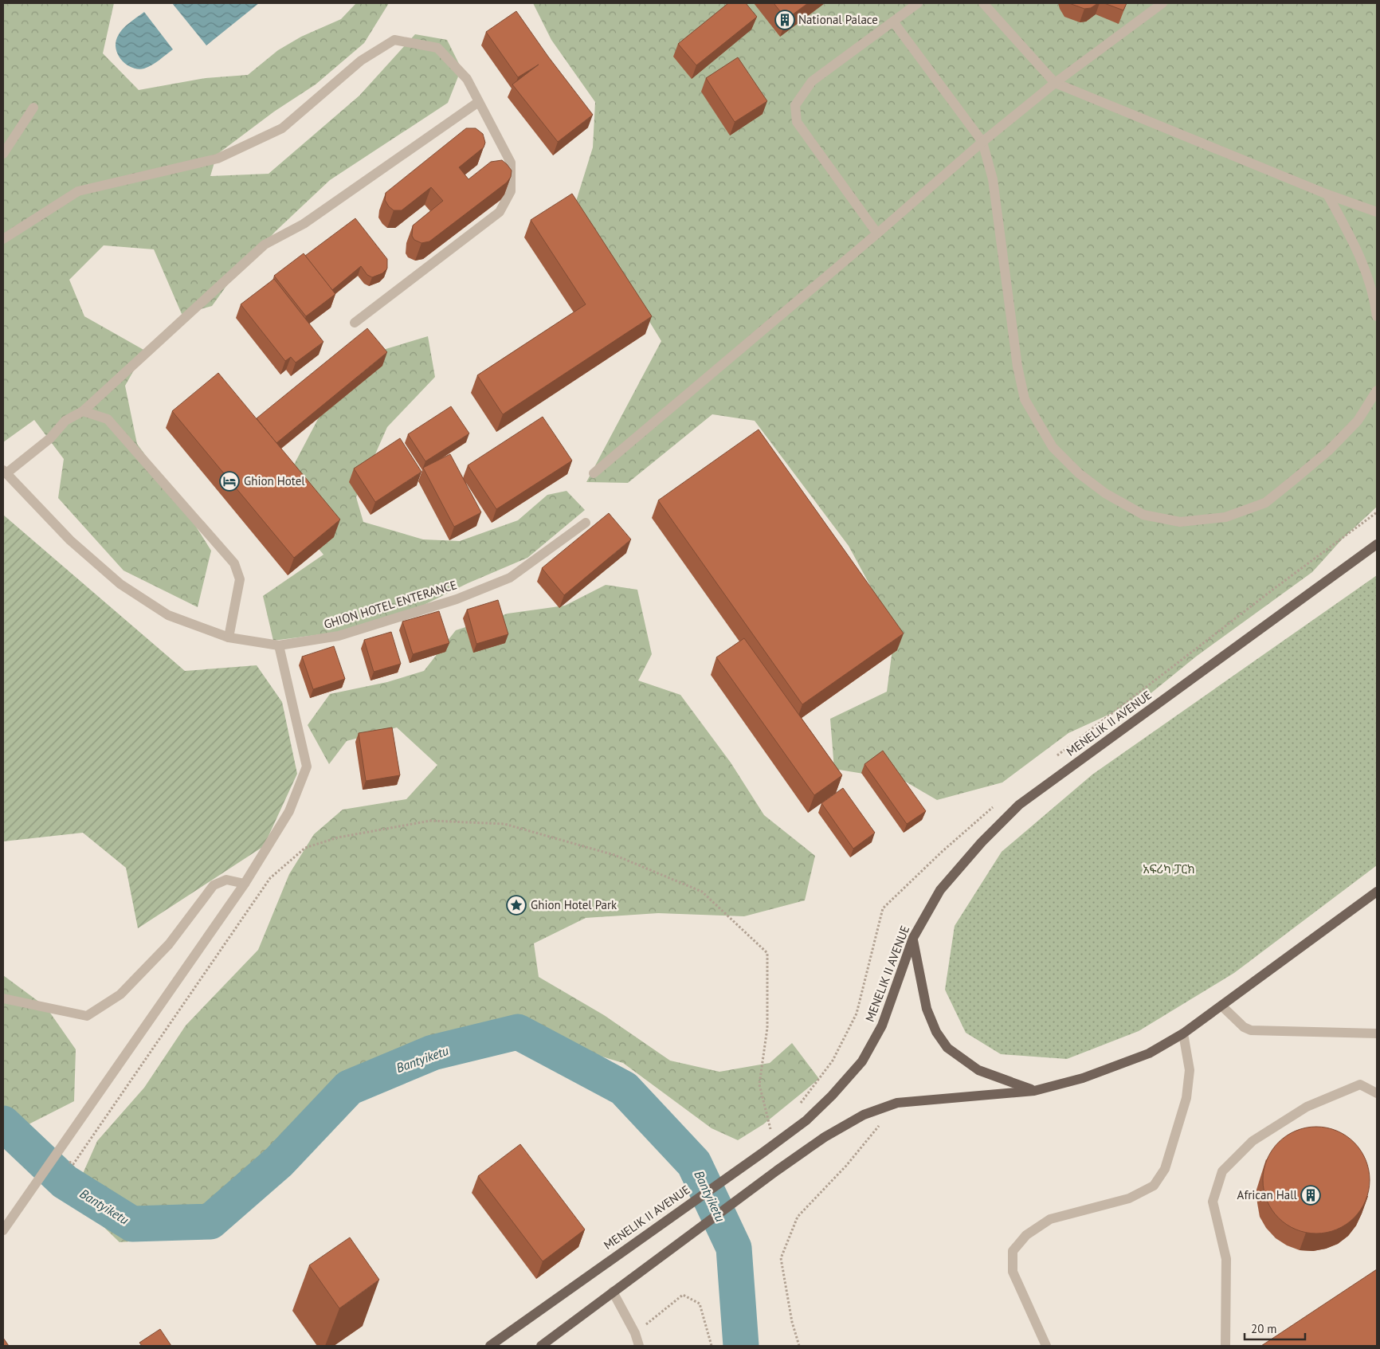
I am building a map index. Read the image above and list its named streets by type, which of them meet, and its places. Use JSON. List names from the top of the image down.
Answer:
{
  "streets": {
    "main road": ["MENELIK II AVENUE"],
    "street": ["GHION HOTEL ENTERANCE"]
  },
  "water": ["Bantyiketu"],
  "parks": ["አፍሪካ ፓርክ"],
  "places": {
    "building": ["National Palace", "African Hall"],
    "hotel": ["Ghion Hotel"],
    "place": ["Ghion Hotel Park"]
  },
  "scale_bar": "20 m"
}
